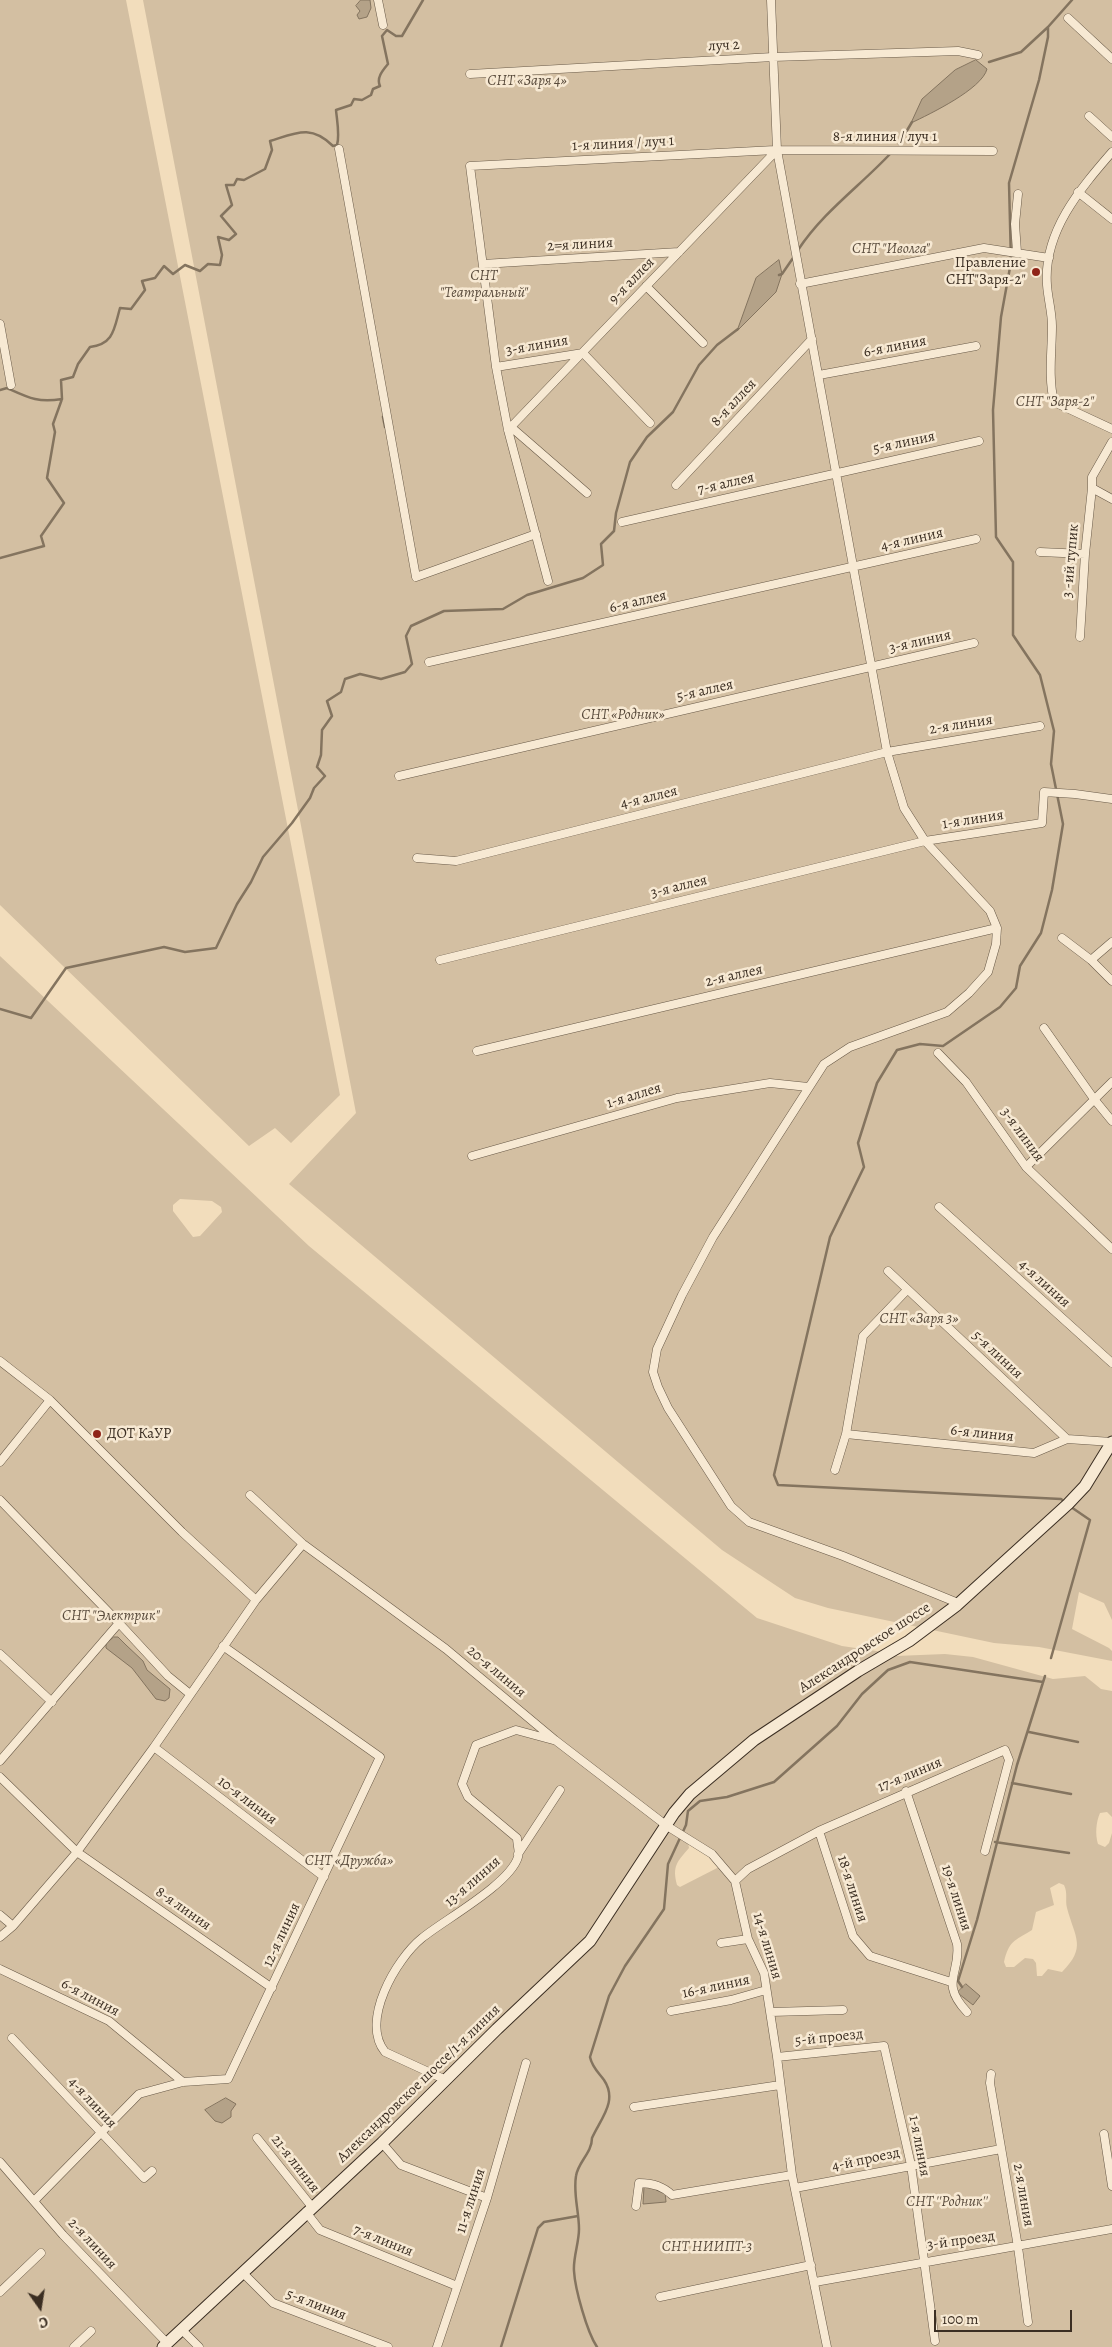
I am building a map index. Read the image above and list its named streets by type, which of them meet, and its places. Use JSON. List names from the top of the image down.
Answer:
{
  "streets": {
    "street": [
      "луч 2",
      "8-я линия / луч 1",
      "1-я линия / луч 1",
      "2=я линия",
      "9-я аллея",
      "3-я линия",
      "6-я линия",
      "8-я аллея",
      "5-я линия",
      "7-я аллея",
      "4-я линия",
      "3 -ий тупик",
      "6-я аллея",
      "5-я аллея",
      "2-я линия",
      "4-я аллея",
      "1-я линия",
      "3-я аллея",
      "2-я аллея",
      "1-я аллея",
      "Александровское шоссе",
      "20-я линия",
      "17-я линия",
      "10-я линия",
      "13-я линия",
      "18-я линия",
      "19-я линия",
      "8-я линия",
      "12-я линия",
      "14-я линия",
      "16-я линия",
      "5-й проезд",
      "Александровское шоссе/1-я линия",
      "4-й проезд",
      "21-я линия",
      "11-я линия",
      "7-я линия",
      "3-й проезд"
    ]
  },
  "crossings": [
    ["8-я линия / луч 1", "1-я линия / луч 1"],
    ["8-я линия / луч 1", "9-я аллея"],
    ["1-я линия / луч 1", "2=я линия"],
    ["1-я линия / луч 1", "9-я аллея"],
    ["2=я линия", "9-я аллея"],
    ["9-я аллея", "3-я линия"],
    ["3-я линия", "5-я аллея"],
    ["6-я линия", "5-я линия"],
    ["6-я линия", "Александровское шоссе"],
    ["6-я линия", "12-я линия"],
    ["5-я линия", "7-я аллея"],
    ["5-я линия", "Александровское шоссе/1-я линия"],
    ["4-я линия", "6-я аллея"],
    ["4-я линия", "12-я линия"],
    ["2-я линия", "4-я аллея"],
    ["2-я линия", "12-я линия"],
    ["2-я линия", "Александровское шоссе/1-я линия"],
    ["2-я линия", "4-й проезд"],
    ["2-я линия", "3-й проезд"],
    ["1-я линия", "3-я аллея"],
    ["1-я линия", "5-й проезд"],
    ["1-я линия", "4-й проезд"],
    ["1-я линия", "3-й проезд"],
    ["Александровское шоссе", "20-я линия"],
    ["Александровское шоссе", "14-я линия"],
    ["Александровское шоссе", "Александровское шоссе/1-я линия"],
    ["20-я линия", "13-я линия"],
    ["20-я линия", "14-я линия"],
    ["20-я линия", "Александровское шоссе/1-я линия"],
    ["17-я линия", "18-я линия"],
    ["17-я линия", "19-я линия"],
    ["17-я линия", "14-я линия"],
    ["10-я линия", "12-я линия"],
    ["13-я линия", "Александровское шоссе/1-я линия"],
    ["18-я линия", "19-я линия"],
    ["8-я линия", "12-я линия"],
    ["14-я линия", "16-я линия"],
    ["14-я линия", "5-й проезд"],
    ["14-я линия", "Александровское шоссе/1-я линия"],
    ["14-я линия", "4-й проезд"],
    ["14-я линия", "3-й проезд"],
    ["Александровское шоссе/1-я линия", "21-я линия"],
    ["Александровское шоссе/1-я линия", "7-я линия"],
    ["21-я линия", "7-я линия"],
    ["11-я линия", "7-я линия"]
  ],
  "parks": [
    "СНТ «Заря 4»",
    "СНТ \"Иволга\"",
    "СНТ \"Театральный\"",
    "СНТ \"Заря-2\"",
    "СНТ «Родник»",
    "СНТ «Заря 3»",
    "СНТ \"Электрик\"",
    "СНТ «Дружба»",
    "СНТ ''Родник''",
    "СНТ НИИПТ-3"
  ],
  "places": ["Правление СНТ\"Заря-2\"", "ДОТ КаУР"],
  "scale_bar": "100 m",
  "north": "bottom"
}
